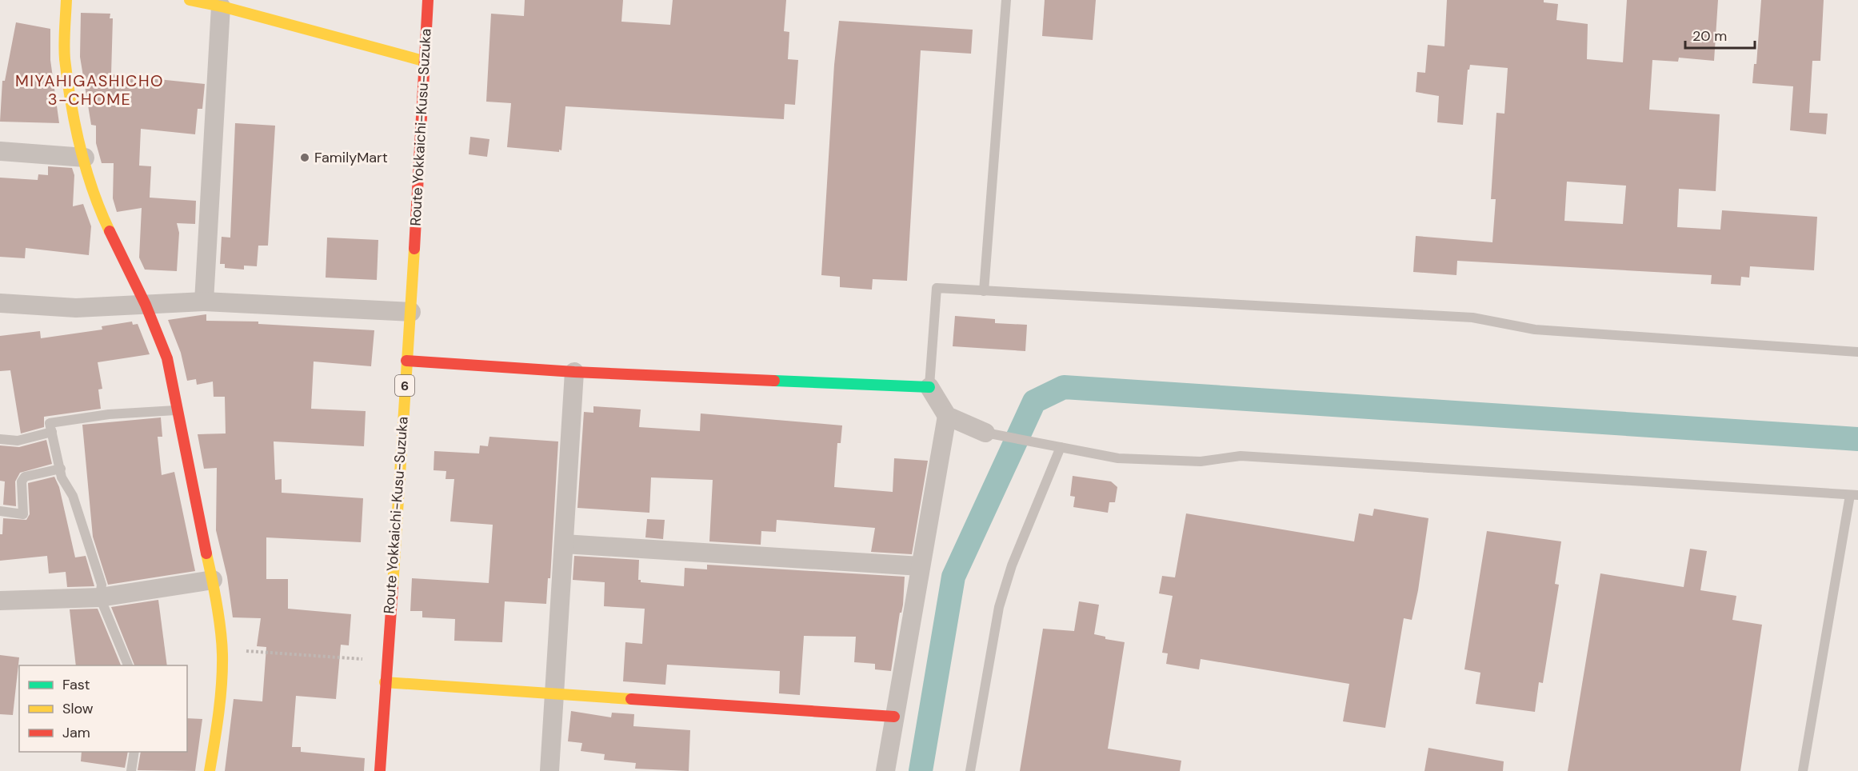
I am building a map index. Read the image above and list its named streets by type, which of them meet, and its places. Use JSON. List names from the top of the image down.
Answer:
{
  "streets": {
    "street": ["Route Yokkaichi-Kusu-Suzuka", "6"]
  },
  "districts": ["MIYAHIGASHICHO 3-CHOME"],
  "places": ["FamilyMart"],
  "legend": ["Fast", "Slow", "Jam"],
  "scale_bar": "20 m"
}
